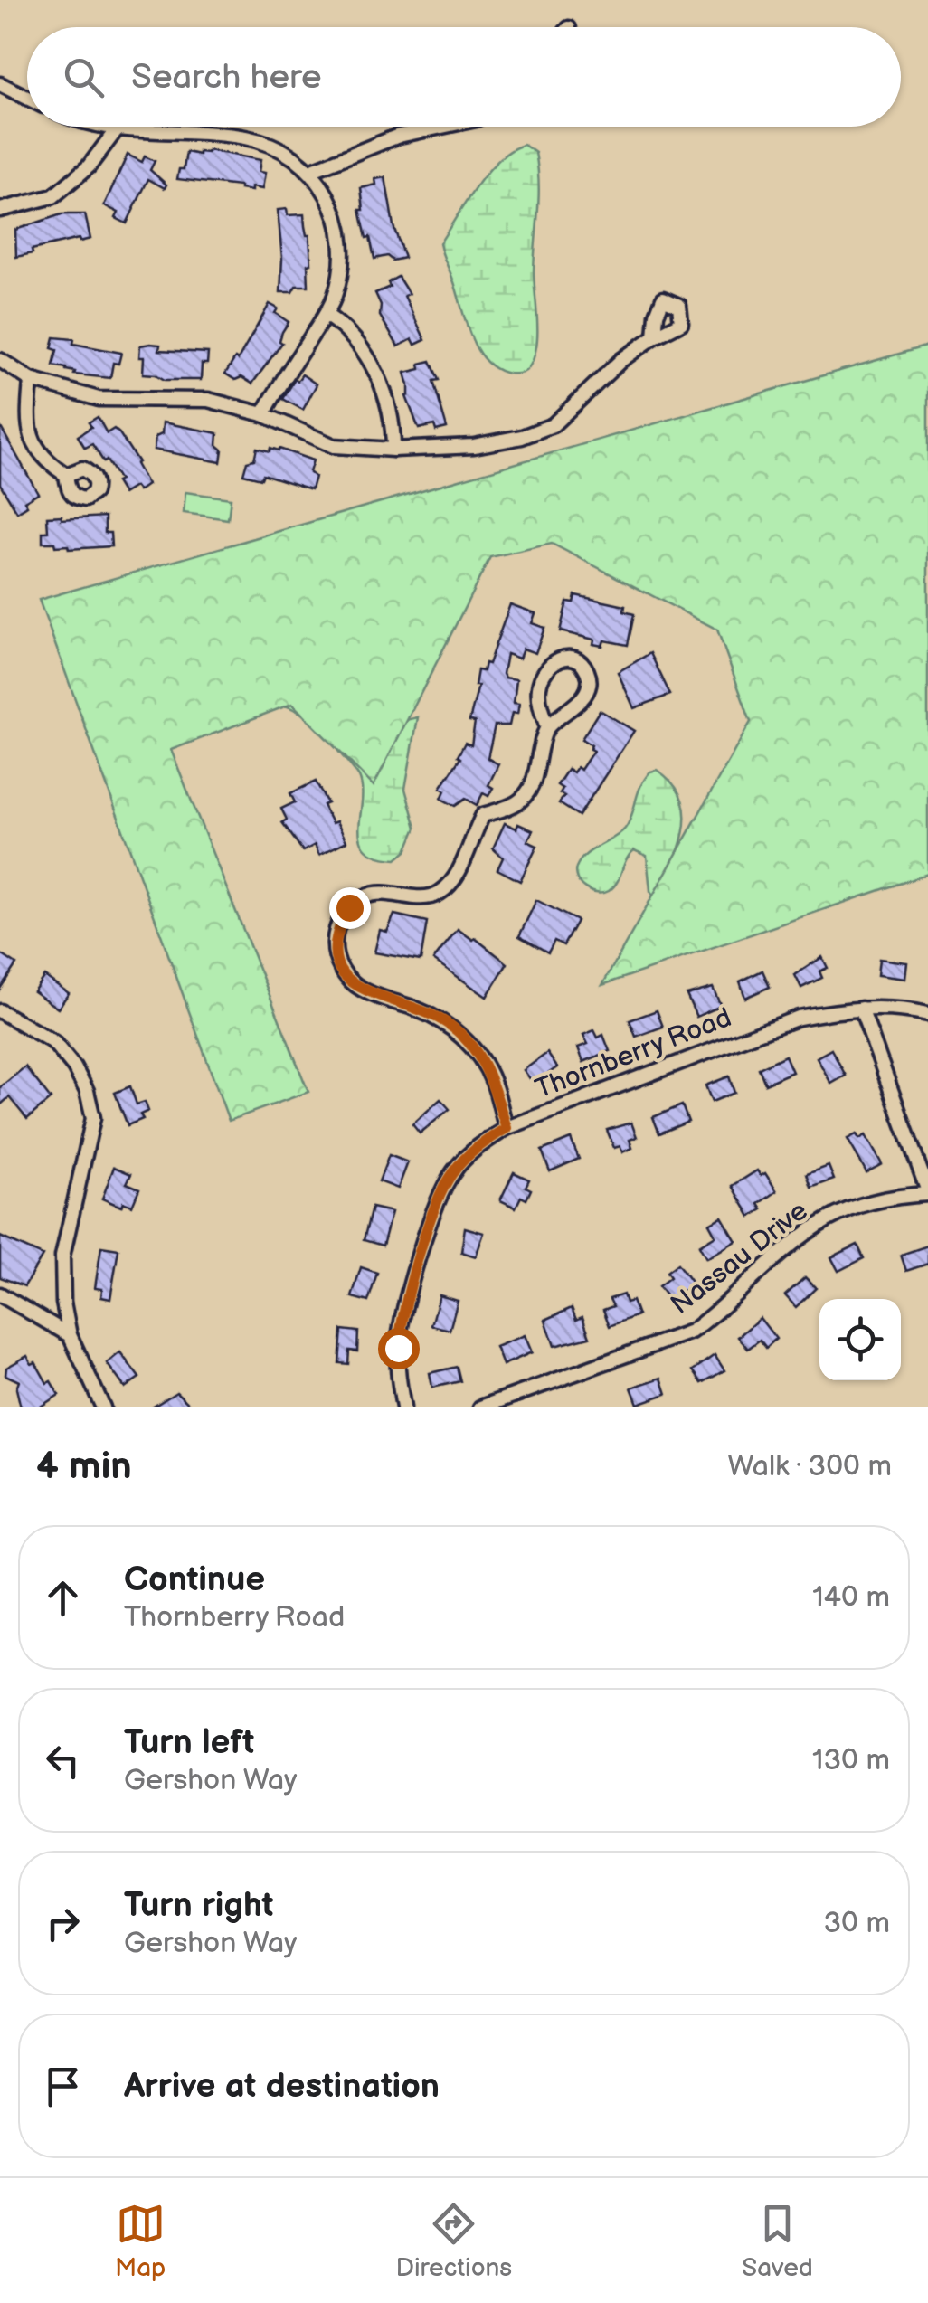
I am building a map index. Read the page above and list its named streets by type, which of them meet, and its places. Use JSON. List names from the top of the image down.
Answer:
{
  "streets": {
    "street": ["Thornberry Road", "Nassau Drive"]
  },
  "page": {
    "search": "Search here",
    "heading": ["4 min", "Walk · 300 m"],
    "list": [
      ["Continue", "Thornberry Road", "140 m"],
      ["Turn left", "Gershon Way", "130 m"],
      ["Turn right", "Gershon Way", "30 m"],
      "Arrive at destination"
    ],
    "nav": ["Map", "Directions", "Saved"]
  }
}
